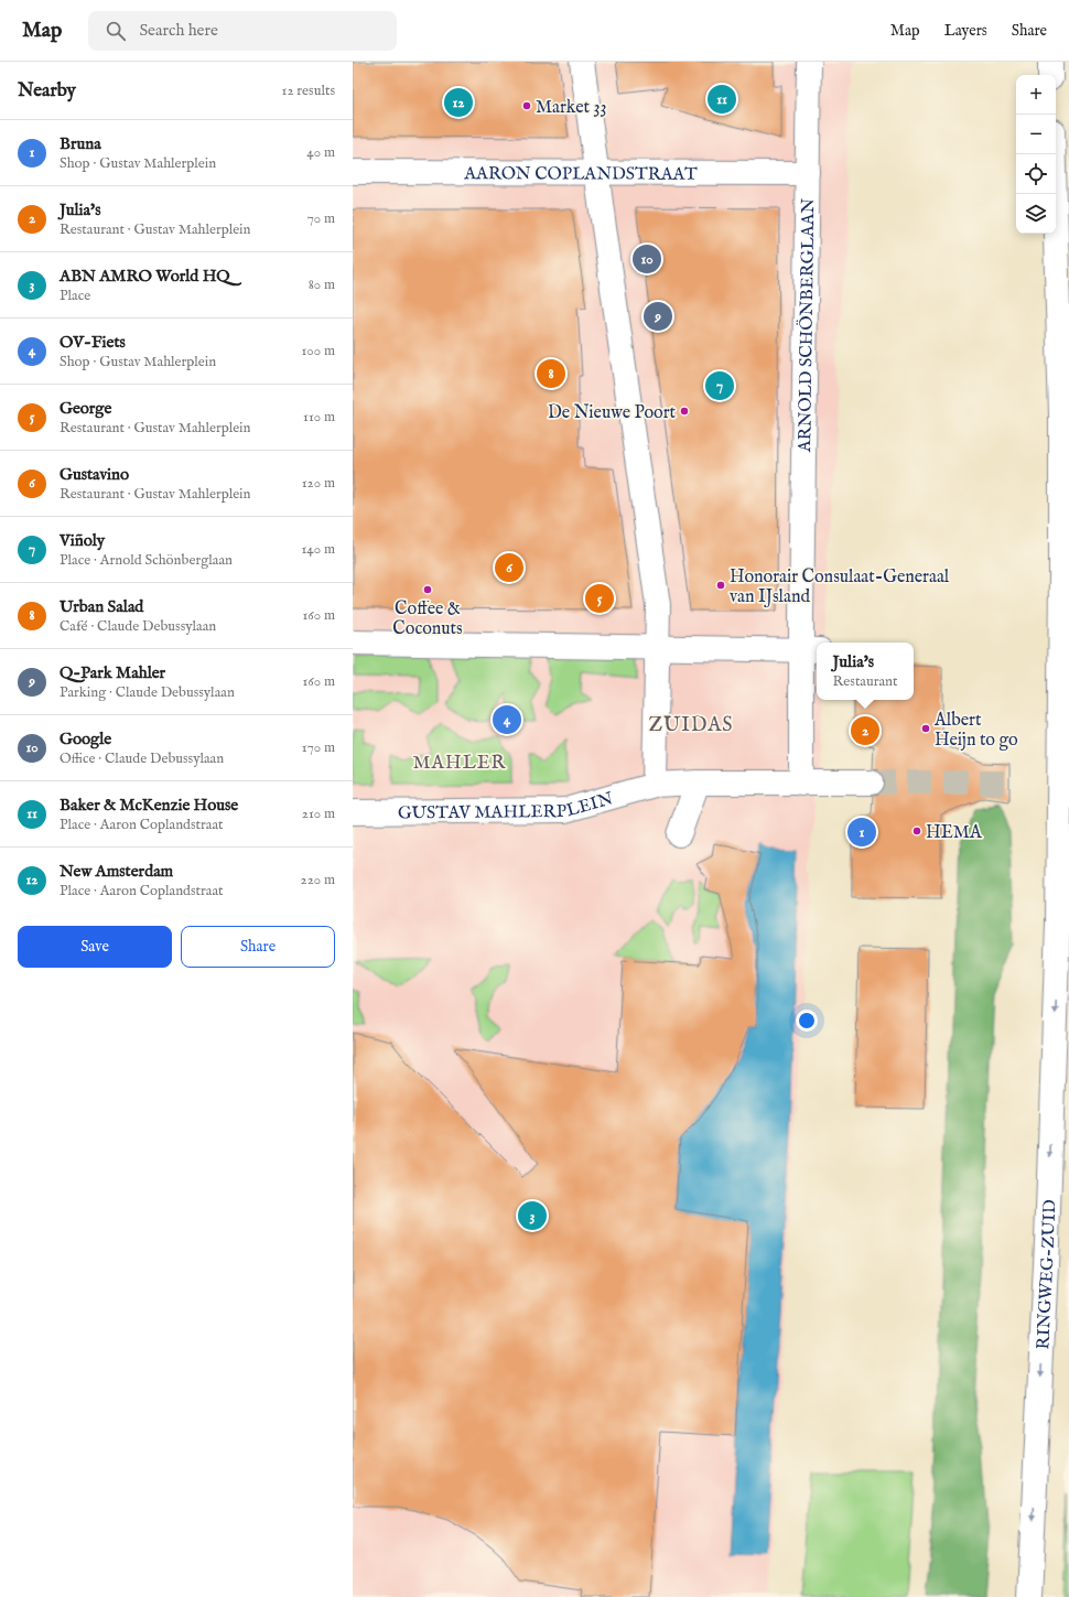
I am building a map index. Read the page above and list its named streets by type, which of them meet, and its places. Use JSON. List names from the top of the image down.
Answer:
{
  "streets": {
    "main road": [
      "AARON COPLANDSTRAAT",
      "ARNOLD SCHÖNBERGLAAN",
      "GUSTAV MAHLERPLEIN",
      "RINGWEG-ZUID"
    ]
  },
  "crossings": [
    ["AARON COPLANDSTRAAT", "ARNOLD SCHÖNBERGLAAN"]
  ],
  "one_way": ["RINGWEG-ZUID"],
  "districts": ["ZUIDAS", "MAHLER"],
  "places": [
    "Market 33",
    "De Nieuwe Poort",
    "Honorair Consulaat-Generaal van IJsland",
    "Coffee & Coconuts",
    "Albert Heijn to go",
    "HEMA"
  ],
  "page": {
    "header": "Map",
    "search": "Search here",
    "nav": ["Map", "Layers", "Share"],
    "heading": ["Nearby", "12 results"],
    "map_buttons": ["+", "−"],
    "pins": [
      "11",
      "12",
      "10",
      "9",
      "8",
      "7",
      "6",
      "5",
      "4",
      "2",
      "1",
      "3"
    ],
    "list": [
      {
        "mark": "1",
        "name": "Bruna",
        "note": "Shop · Gustav Mahlerplein",
        "value": "40 m"
      },
      {
        "mark": "2",
        "name": "Julia's",
        "note": "Restaurant · Gustav Mahlerplein",
        "value": "70 m"
      },
      {
        "mark": "3",
        "name": "ABN AMRO World HQ",
        "note": "Place",
        "value": "80 m"
      },
      {
        "mark": "4",
        "name": "OV-Fiets",
        "note": "Shop · Gustav Mahlerplein",
        "value": "100 m"
      },
      {
        "mark": "5",
        "name": "George",
        "note": "Restaurant · Gustav Mahlerplein",
        "value": "110 m"
      },
      {
        "mark": "6",
        "name": "Gustavino",
        "note": "Restaurant · Gustav Mahlerplein",
        "value": "120 m"
      },
      {
        "mark": "7",
        "name": "Viñoly",
        "note": "Place · Arnold Schönberglaan",
        "value": "140 m"
      },
      {
        "mark": "8",
        "name": "Urban Salad",
        "note": "Café · Claude Debussylaan",
        "value": "160 m"
      },
      {
        "mark": "9",
        "name": "Q-Park Mahler",
        "note": "Parking · Claude Debussylaan",
        "value": "160 m"
      },
      {
        "mark": "10",
        "name": "Google",
        "note": "Office · Claude Debussylaan",
        "value": "170 m"
      },
      {
        "mark": "11",
        "name": "Baker & McKenzie House",
        "note": "Place · Aaron Coplandstraat",
        "value": "210 m"
      },
      {
        "mark": "12",
        "name": "New Amsterdam",
        "note": "Place · Aaron Coplandstraat",
        "value": "220 m"
      }
    ],
    "popup": ["Julia's", "Restaurant"],
    "buttons": ["Save", "Share"]
  }
}
